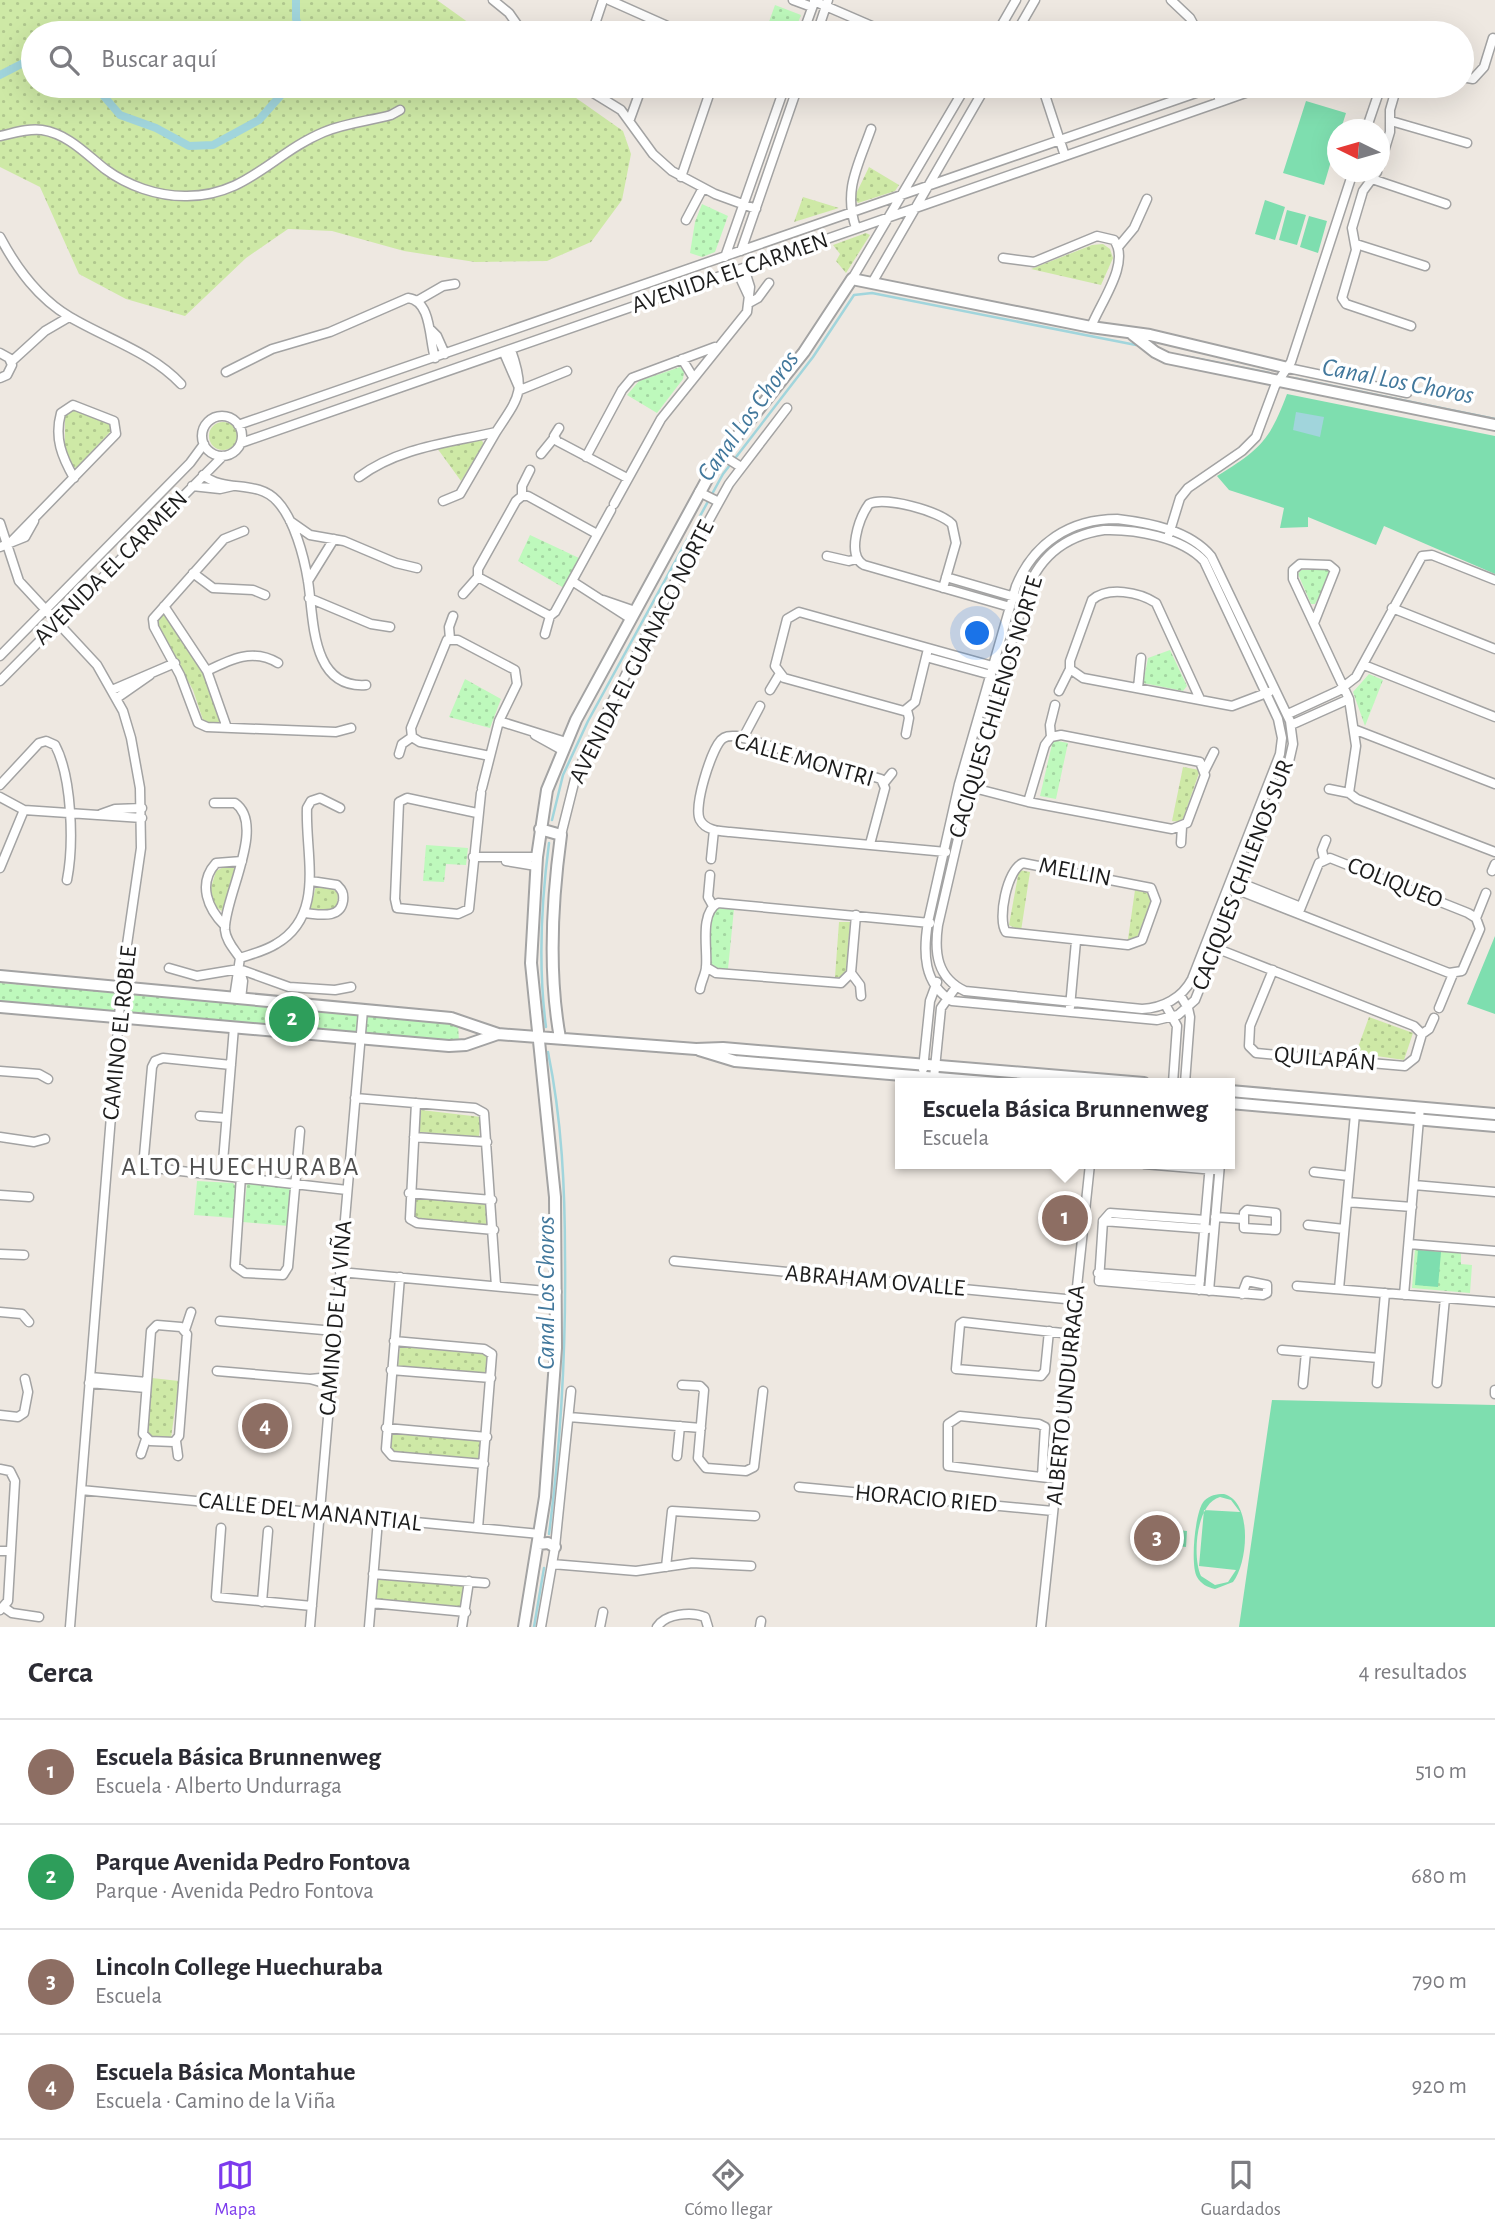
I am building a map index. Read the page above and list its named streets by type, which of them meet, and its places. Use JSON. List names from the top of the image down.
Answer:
{
  "streets": {
    "street": [
      "AVENIDA EL CARMEN",
      "AVENIDA EL GUANACO NORTE",
      "CACIQUES CHILENOS NORTE",
      "CALLE MONTRI",
      "MELLIN",
      "CACIQUES CHILENOS SUR",
      "COLIQUEO",
      "CAMINO EL ROBLE",
      "QUILAPÁN",
      "ABRAHAM OVALLE",
      "CAMINO DE LA VIÑA",
      "ALBERTO UNDURRAGA",
      "HORACIO RIED",
      "CALLE DEL MANANTIAL"
    ]
  },
  "crossings": [
    ["AVENIDA EL CARMEN", "AVENIDA EL GUANACO NORTE"],
    ["AVENIDA EL CARMEN", "CAMINO EL ROBLE"],
    ["AVENIDA EL GUANACO NORTE", "CALLE DEL MANANTIAL"],
    ["CACIQUES CHILENOS NORTE", "CACIQUES CHILENOS SUR"],
    ["CACIQUES CHILENOS SUR", "QUILAPÁN"],
    ["CAMINO EL ROBLE", "CALLE DEL MANANTIAL"],
    ["ABRAHAM OVALLE", "ALBERTO UNDURRAGA"],
    ["CAMINO DE LA VIÑA", "CALLE DEL MANANTIAL"],
    ["ALBERTO UNDURRAGA", "HORACIO RIED"]
  ],
  "districts": ["ALTO HUECHURABA"],
  "water": ["Canal Los Choros"],
  "north": "left",
  "page": {
    "search": "Buscar aquí",
    "pins": [
      "2",
      "1",
      "4",
      "3"
    ],
    "popup": ["Escuela Básica Brunnenweg", "Escuela"],
    "heading": ["Cerca", "4 resultados"],
    "list": [
      {
        "mark": "1",
        "name": "Escuela Básica Brunnenweg",
        "note": "Escuela · Alberto Undurraga",
        "value": "510 m"
      },
      {
        "mark": "2",
        "name": "Parque Avenida Pedro Fontova",
        "note": "Parque · Avenida Pedro Fontova",
        "value": "680 m"
      },
      {
        "mark": "3",
        "name": "Lincoln College Huechuraba",
        "note": "Escuela",
        "value": "790 m"
      },
      {
        "mark": "4",
        "name": "Escuela Básica Montahue",
        "note": "Escuela · Camino de la Viña",
        "value": "920 m"
      }
    ],
    "nav": ["Mapa", "Cómo llegar", "Guardados"]
  }
}
